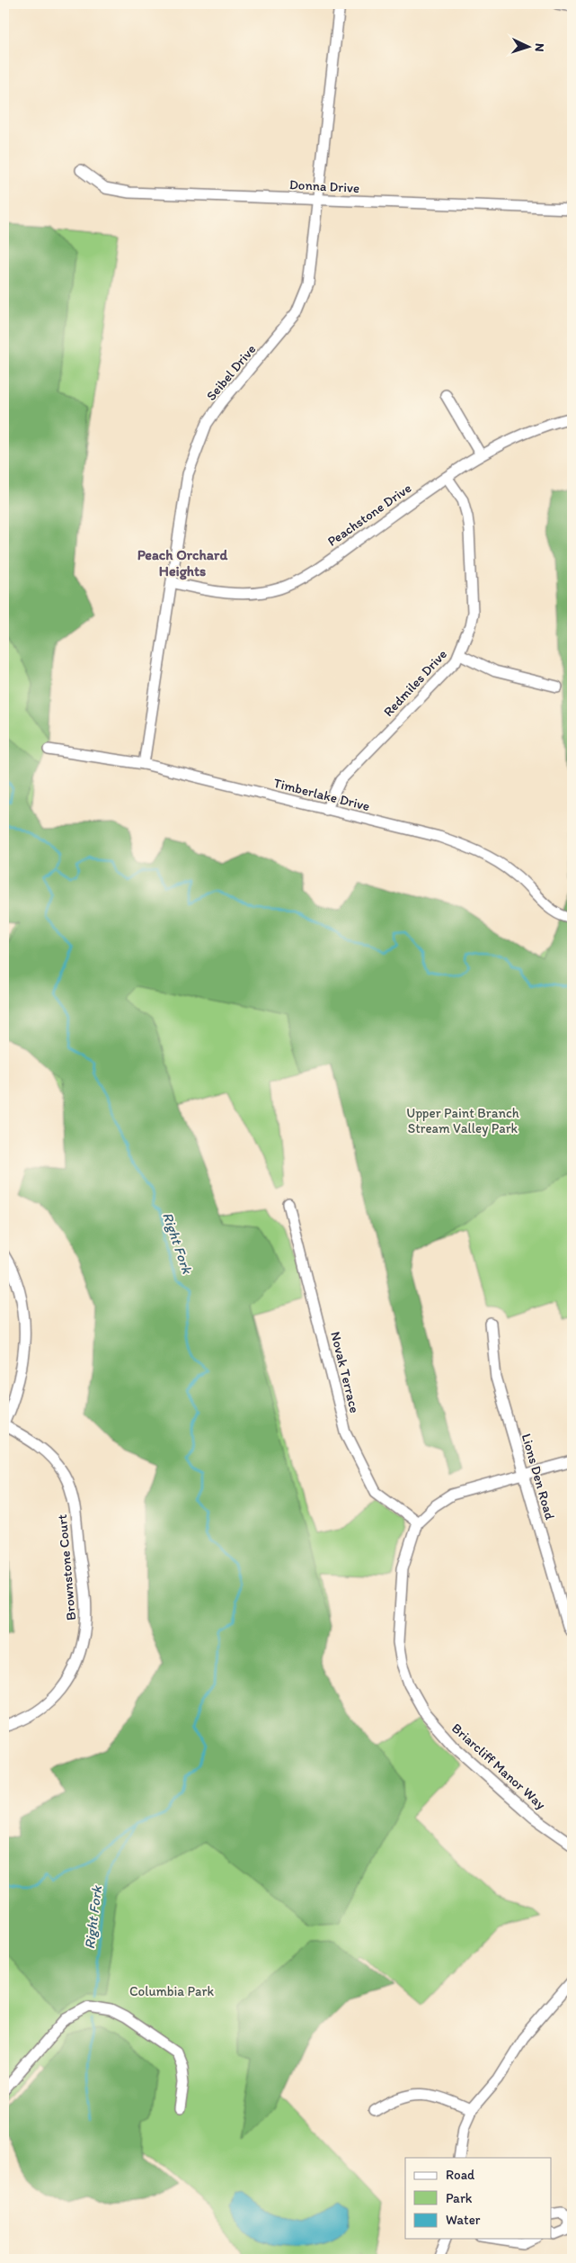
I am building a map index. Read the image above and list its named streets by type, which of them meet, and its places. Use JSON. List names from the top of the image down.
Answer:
{
  "streets": {
    "street": [
      "Donna Drive",
      "Seibel Drive",
      "Peachstone Drive",
      "Redmiles Drive",
      "Timberlake Drive",
      "Novak Terrace",
      "Lions Den Road",
      "Brownstone Court",
      "Briarcliff Manor Way"
    ]
  },
  "crossings": [
    ["Donna Drive", "Seibel Drive"],
    ["Seibel Drive", "Peachstone Drive"],
    ["Seibel Drive", "Timberlake Drive"],
    ["Peachstone Drive", "Redmiles Drive"],
    ["Redmiles Drive", "Timberlake Drive"],
    ["Novak Terrace", "Briarcliff Manor Way"],
    ["Lions Den Road", "Briarcliff Manor Way"]
  ],
  "districts": ["Peach Orchard Heights"],
  "water": ["Right Fork"],
  "parks": ["Upper Paint Branch Stream Valley Park", "Columbia Park"],
  "legend": ["Road", "Park", "Water"],
  "north": "right"
}
